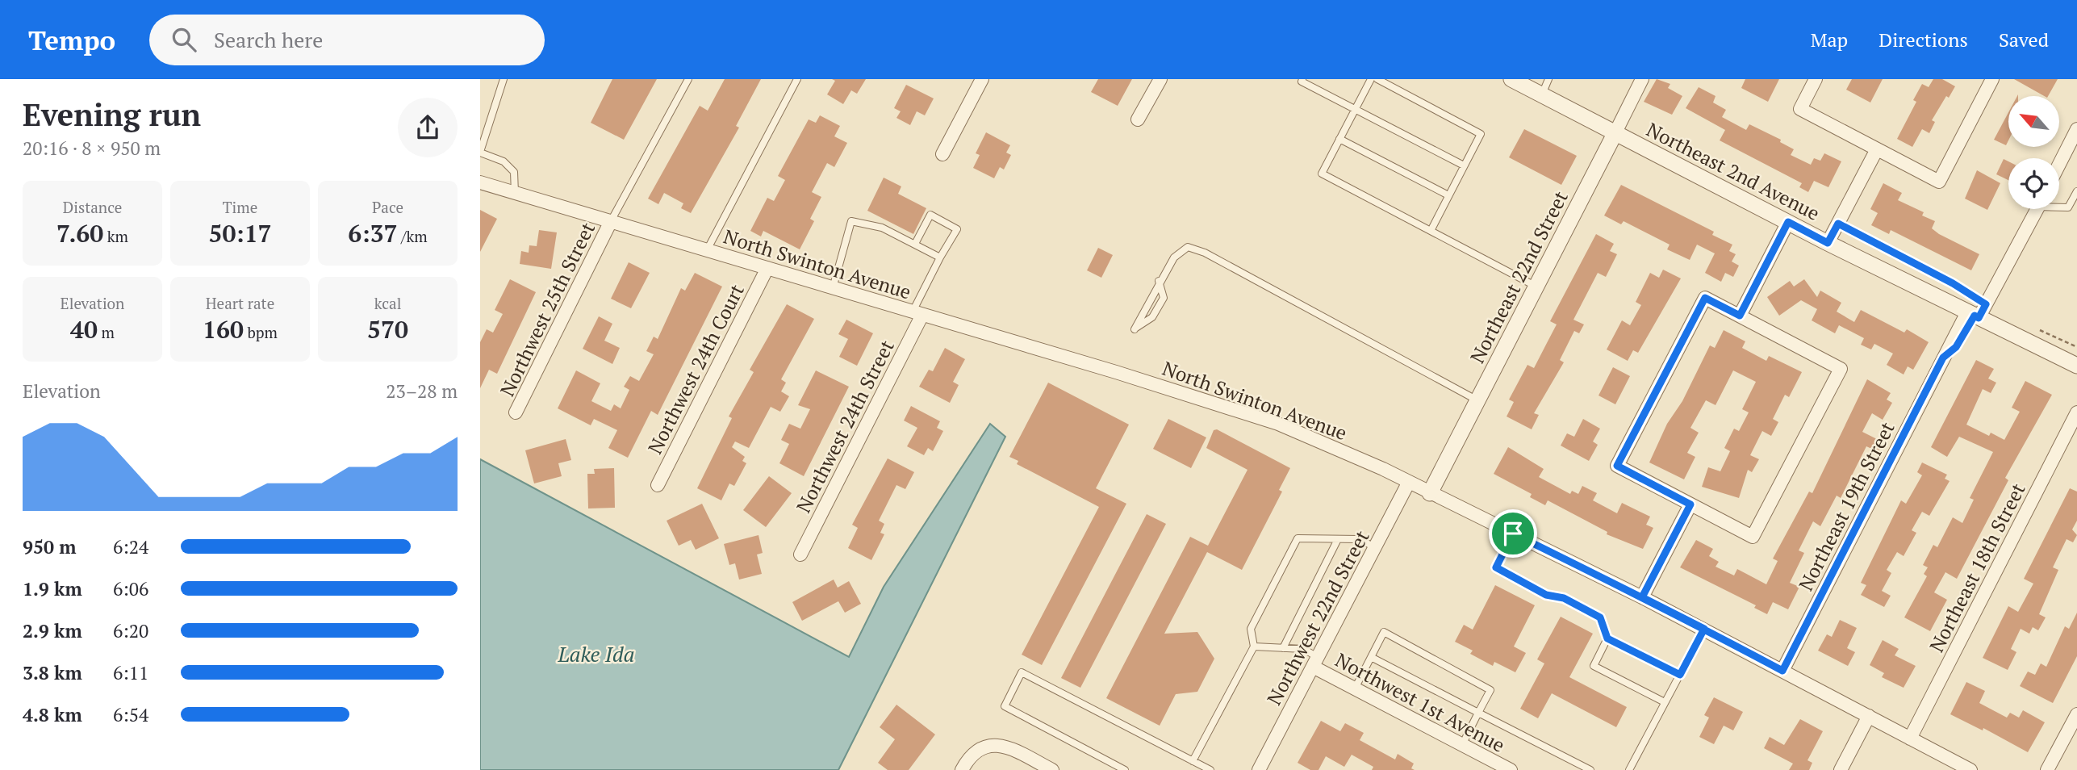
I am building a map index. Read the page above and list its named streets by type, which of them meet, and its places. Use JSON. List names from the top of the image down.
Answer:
{
  "streets": {
    "street": [
      "Northeast 2nd Avenue",
      "North Swinton Avenue",
      "Northeast 22nd Street",
      "Northwest 25th Street",
      "Northwest 24th Court",
      "Northwest 24th Street",
      "Northeast 19th Street",
      "Northeast 18th Street",
      "Northwest 22nd Street",
      "Northwest 1st Avenue"
    ]
  },
  "crossings": [
    ["Northeast 2nd Avenue", "Northeast 22nd Street"],
    ["Northeast 2nd Avenue", "Northeast 19th Street"],
    ["North Swinton Avenue", "Northeast 22nd Street"],
    ["North Swinton Avenue", "Northwest 25th Street"],
    ["North Swinton Avenue", "Northwest 24th Court"],
    ["North Swinton Avenue", "Northwest 24th Street"],
    ["North Swinton Avenue", "Northeast 19th Street"],
    ["North Swinton Avenue", "Northeast 18th Street"],
    ["North Swinton Avenue", "Northwest 22nd Street"],
    ["Northwest 22nd Street", "Northwest 1st Avenue"]
  ],
  "water": ["Lake Ida"],
  "north": "top left",
  "page": {
    "header": "Tempo",
    "search": "Search here",
    "nav": ["Map", "Directions", "Saved"],
    "heading": ["Evening run", "20:16 · 8 × 950 m"],
    "stats": [
      ["Distance", "7.60 km"],
      ["Time", "50:17"],
      ["Pace", "6:37 /km"],
      ["Elevation", "40 m"],
      ["Heart rate", "160 bpm"],
      ["kcal", "570"]
    ],
    "chart": ["Elevation", "23–28 m"],
    "list": [
      {
        "name": "950 m",
        "note": "6:24"
      },
      {
        "name": "1.9 km",
        "note": "6:06"
      },
      {
        "name": "2.9 km",
        "note": "6:20"
      },
      {
        "name": "3.8 km",
        "note": "6:11"
      },
      {
        "name": "4.8 km",
        "note": "6:54"
      }
    ]
  }
}
